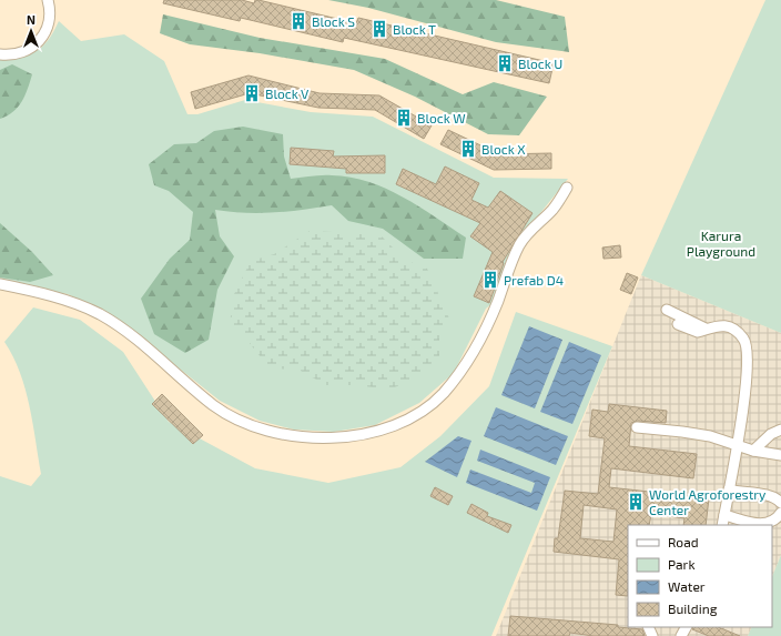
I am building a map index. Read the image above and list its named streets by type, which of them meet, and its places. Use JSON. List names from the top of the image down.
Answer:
{
  "parks": ["Karura Playground"],
  "places": {
    "building": [
      "Block S",
      "Block T",
      "Block U",
      "Block V",
      "Block W",
      "Block X",
      "Prefab D4",
      "World Agroforestry Center"
    ]
  },
  "legend": [
    "Road",
    "Park",
    "Water",
    "Building"
  ],
  "north": "top"
}
